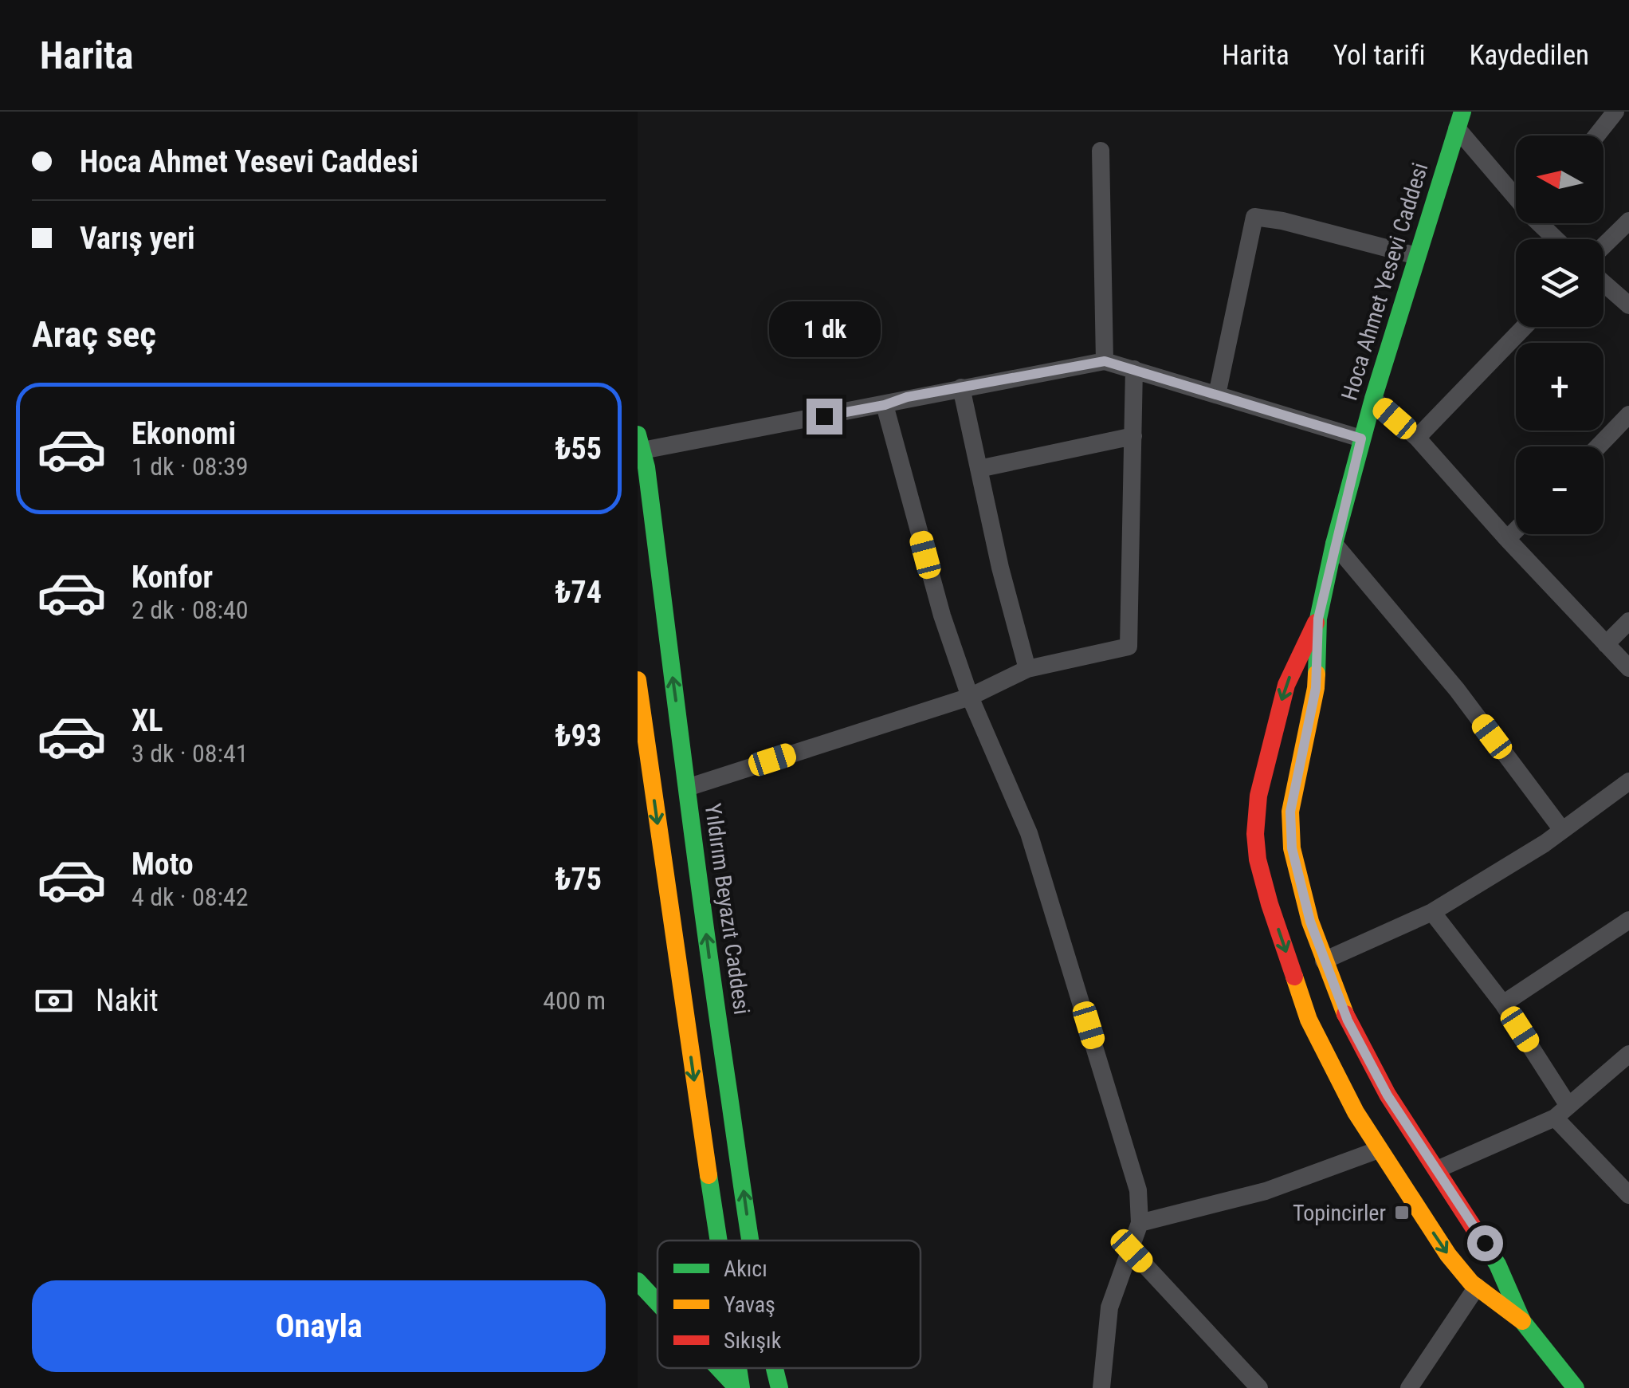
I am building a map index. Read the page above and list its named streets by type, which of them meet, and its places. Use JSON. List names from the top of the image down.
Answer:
{
  "streets": {
    "main road": ["Hoca Ahmet Yesevi Caddesi", "Yıldırım Beyazıt Caddesi"]
  },
  "places": {
    "transit": ["Topincirler"]
  },
  "legend": ["Akıcı", "Yavaş", "Sıkışık"],
  "north": "left",
  "page": {
    "header": "Harita",
    "nav": ["Harita", "Yol tarifi", "Kaydedilen"],
    "banner": ["Hoca Ahmet Yesevi Caddesi", "Varış yeri"],
    "map_buttons": ["+", "−"],
    "heading": "Araç seç",
    "bubble": "1 dk",
    "list": [
      {
        "name": "Ekonomi",
        "note": "1 dk · 08:39",
        "value": "₺55"
      },
      {
        "name": "Konfor",
        "note": "2 dk · 08:40",
        "value": "₺74"
      },
      {
        "name": "XL",
        "note": "3 dk · 08:41",
        "value": "₺93"
      },
      {
        "name": "Moto",
        "note": "4 dk · 08:42",
        "value": "₺75"
      }
    ],
    "pay": ["Nakit", "400 m"],
    "buttons": "Onayla"
  }
}
